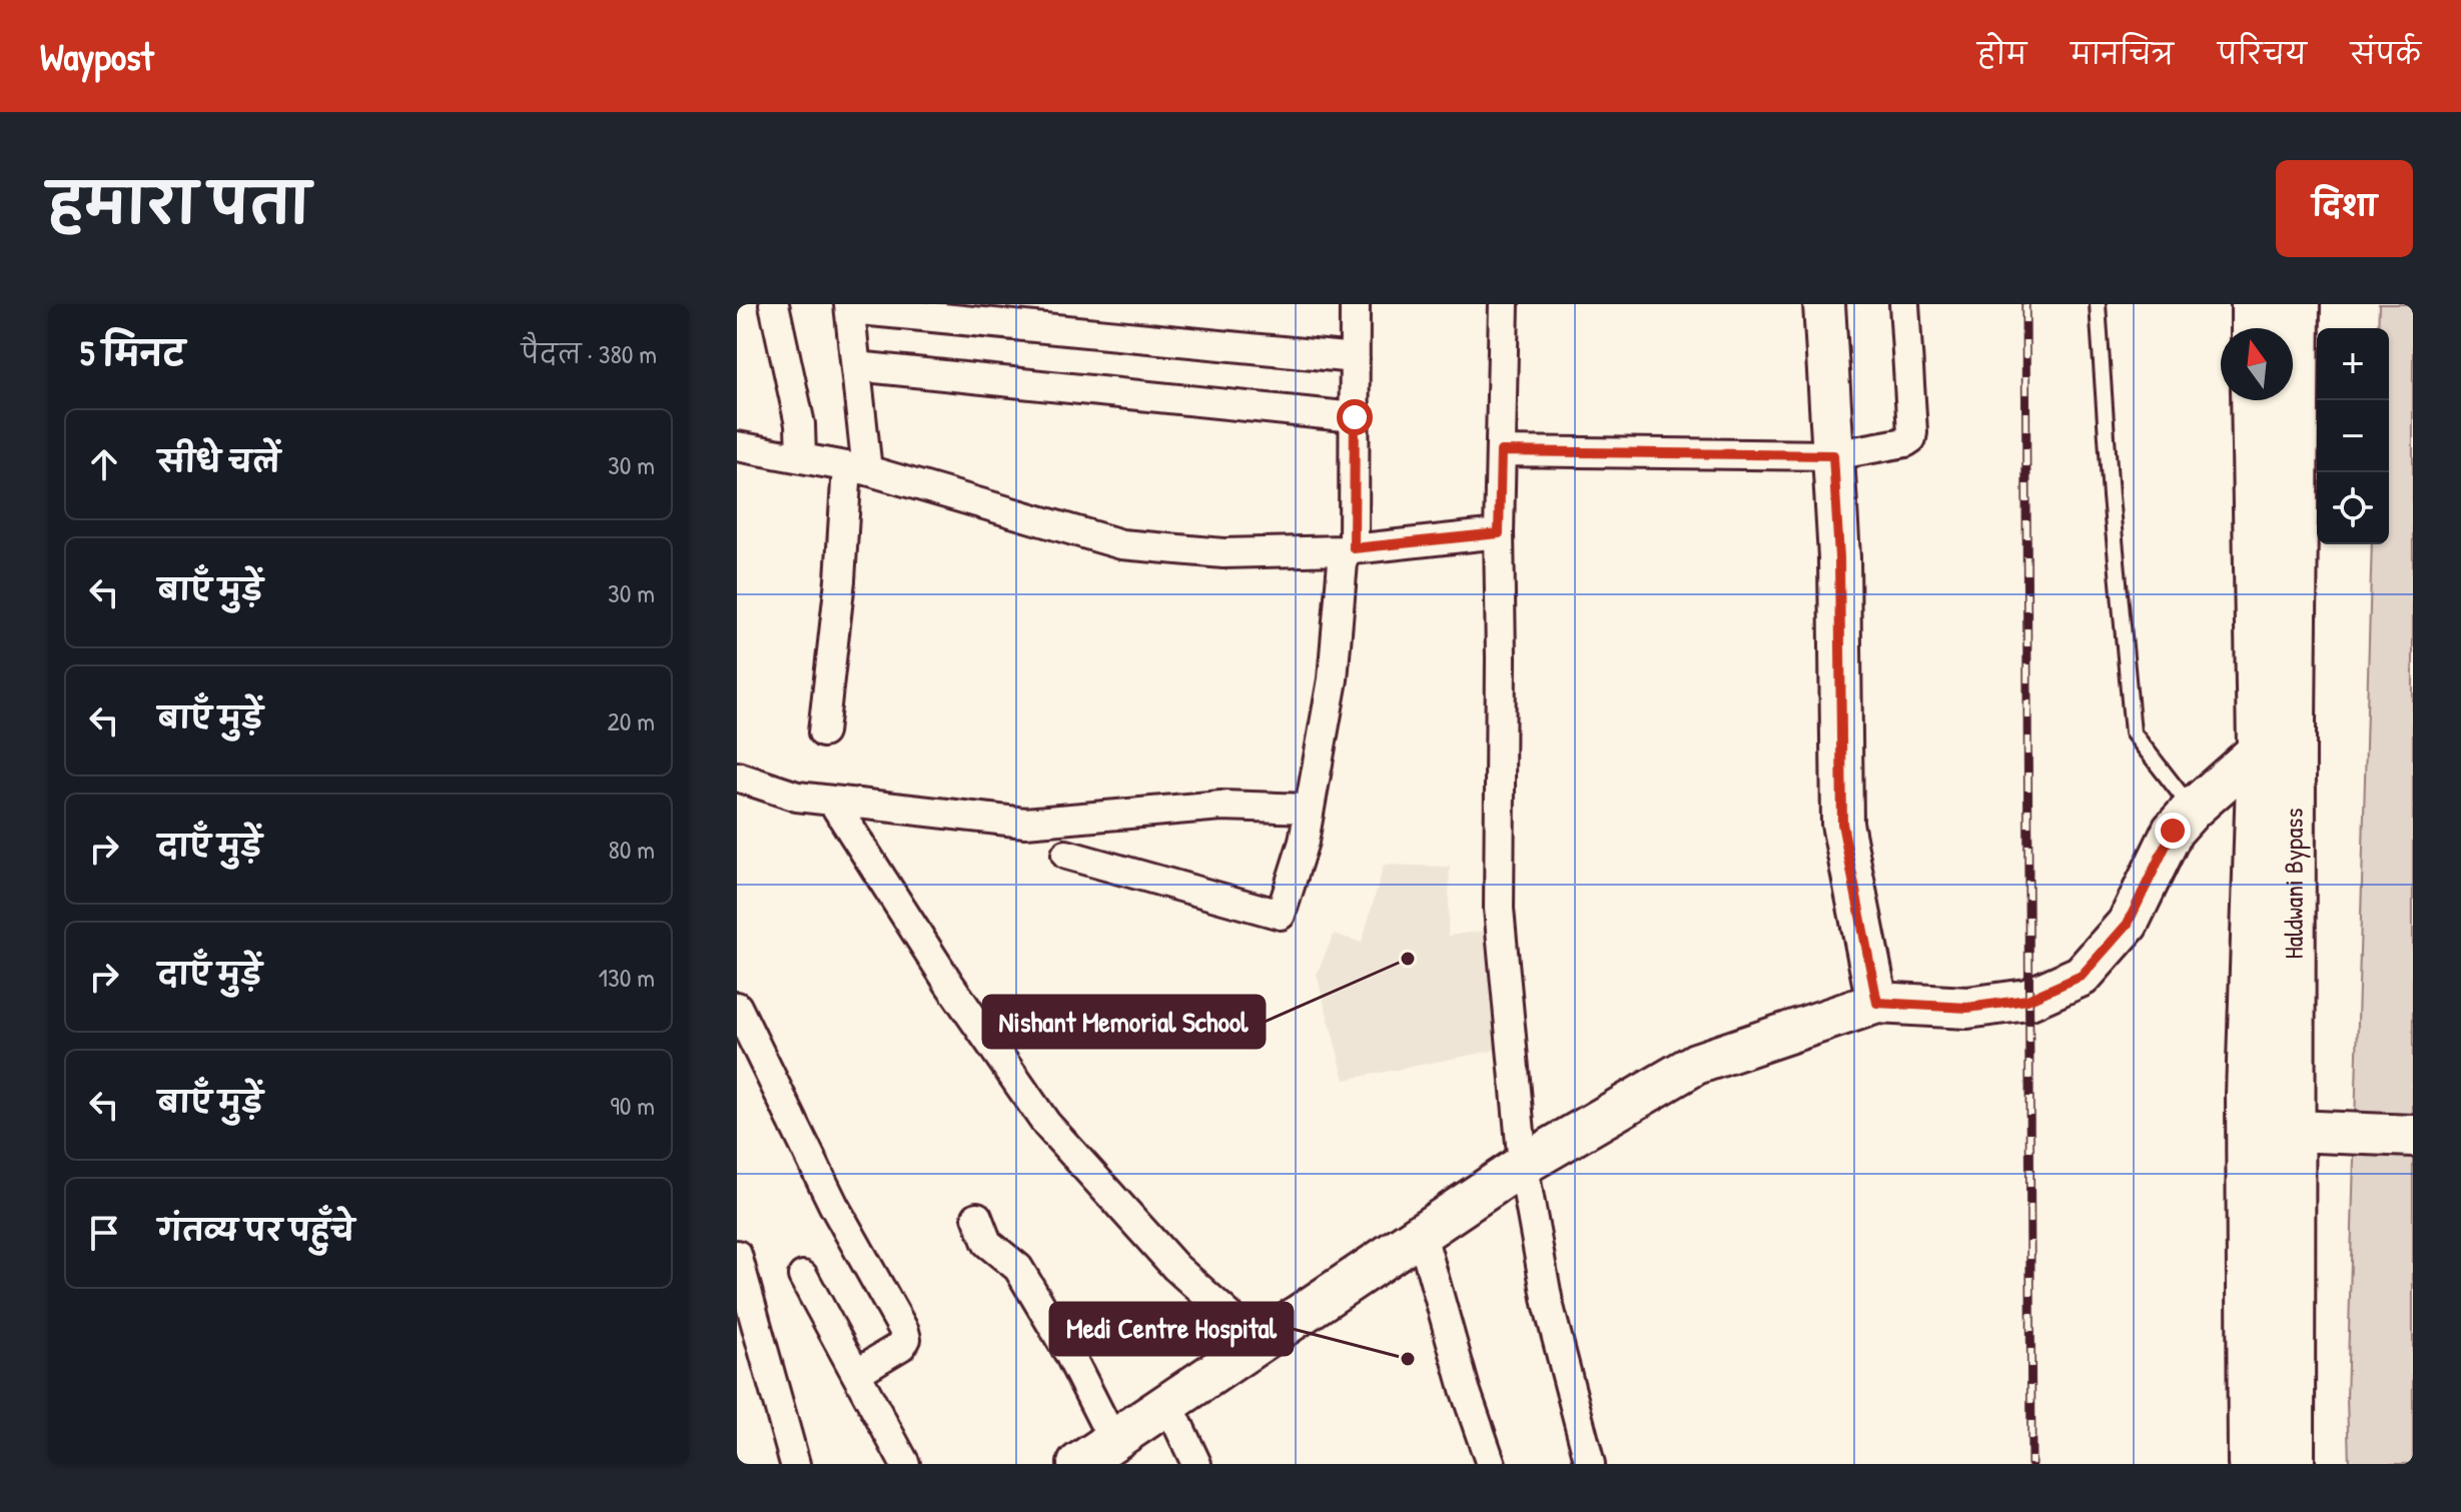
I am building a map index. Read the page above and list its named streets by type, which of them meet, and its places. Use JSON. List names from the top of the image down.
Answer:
{
  "streets": {
    "main road": ["Haldwani Bypass"]
  },
  "places": ["Nishant Memorial School", "Medi Centre Hospital"],
  "north": "top",
  "page": {
    "header": "Waypost",
    "nav": [
      "होम",
      "मानचित्र",
      "परिचय",
      "संपर्क"
    ],
    "title": "हमारा पता",
    "buttons": "दिशा",
    "heading": ["5 मिनट", "पैदल · 380 m"],
    "map_buttons": ["+", "−"],
    "list": [
      ["सीधे चलें", "30 m"],
      ["बाएँ मुड़ें", "30 m"],
      ["बाएँ मुड़ें", "20 m"],
      ["दाएँ मुड़ें", "80 m"],
      ["दाएँ मुड़ें", "130 m"],
      ["बाएँ मुड़ें", "90 m"],
      "गंतव्य पर पहुँचे"
    ]
  }
}
